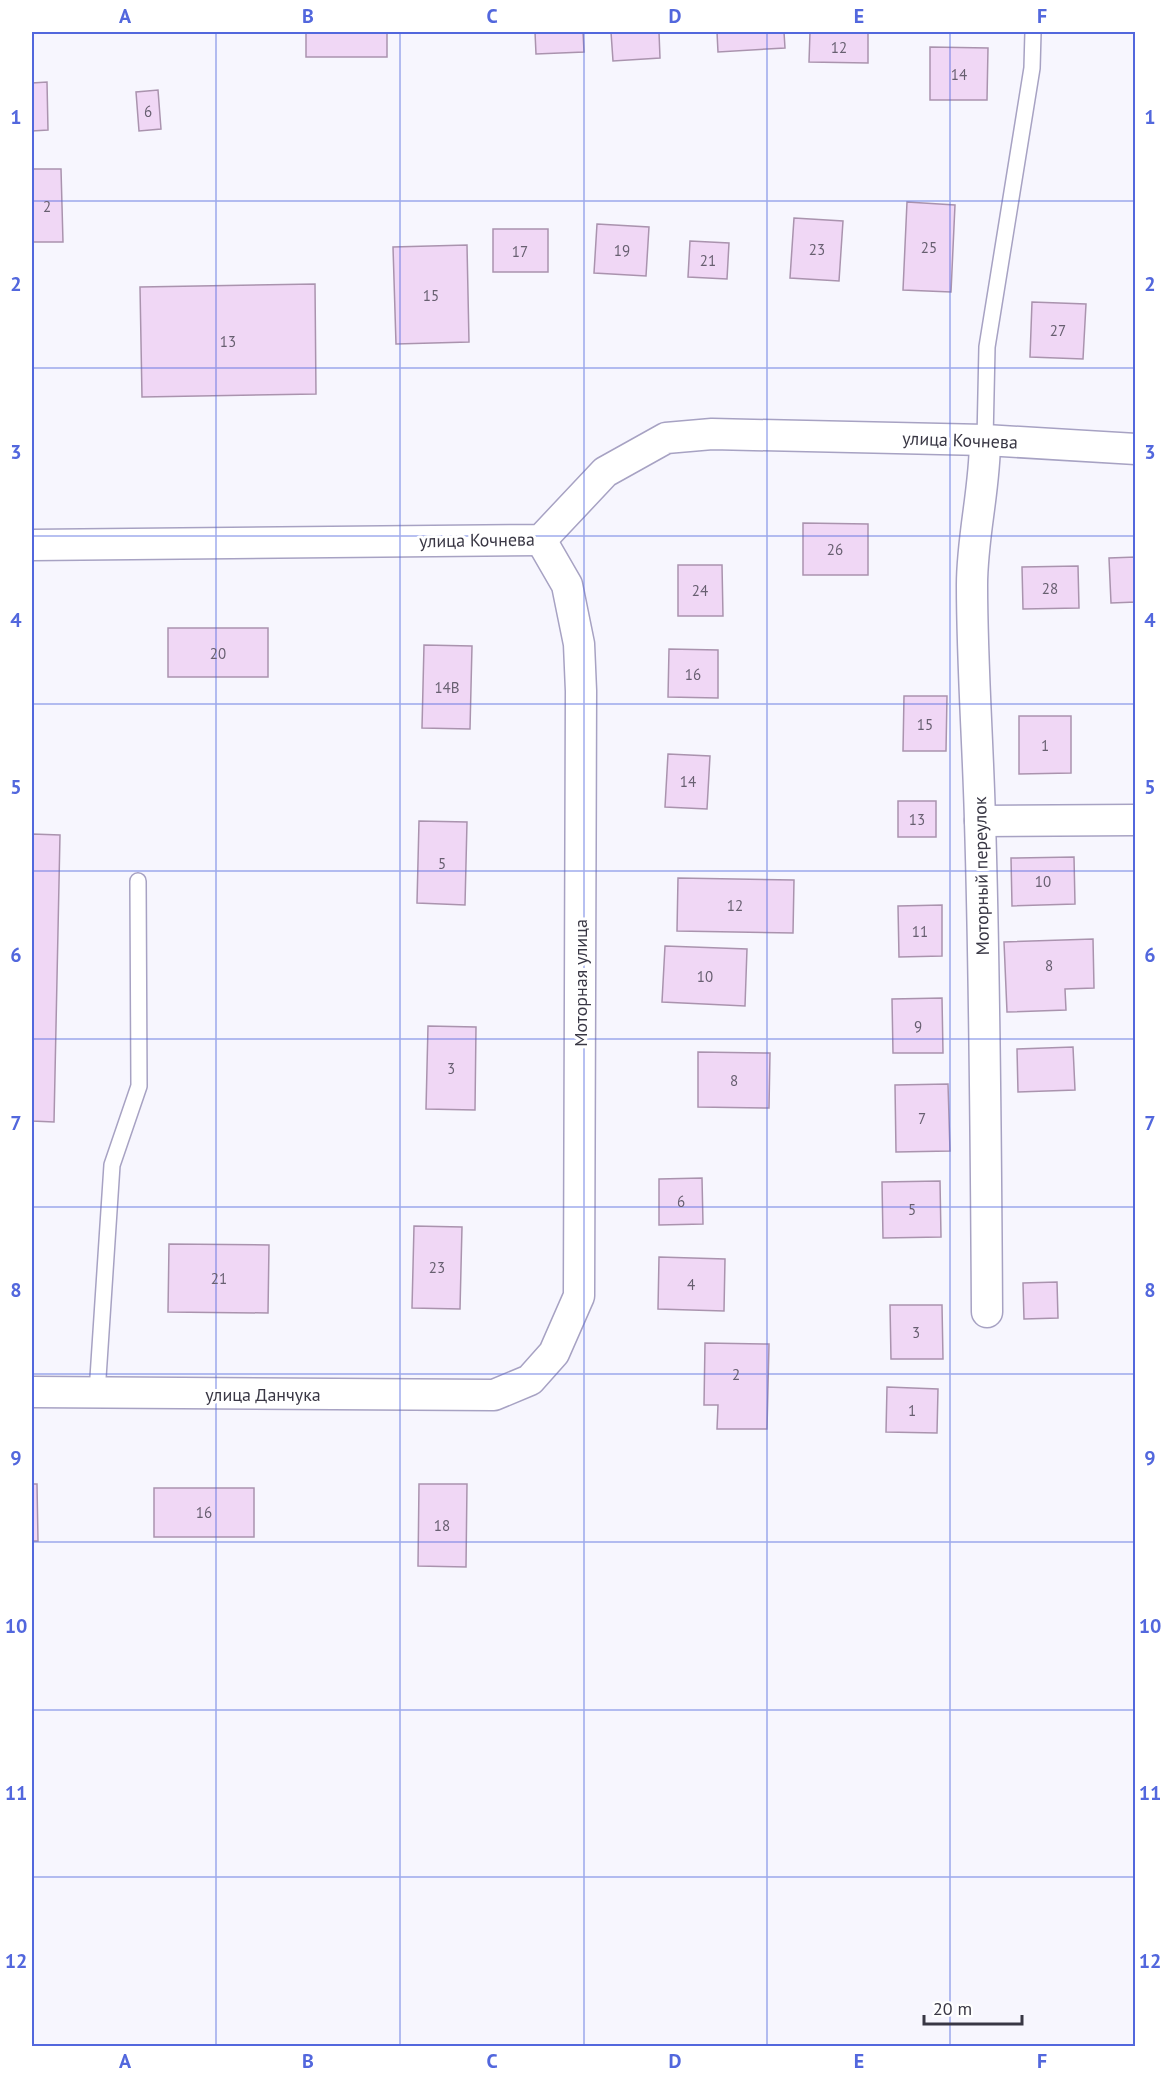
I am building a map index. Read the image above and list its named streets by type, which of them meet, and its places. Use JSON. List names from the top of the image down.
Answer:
{
  "streets": {
    "street": [
      "улица Кочнева",
      "Моторный переулок",
      "Моторная улица",
      "улица Данчука"
    ]
  },
  "crossings": [
    ["улица Кочнева", "Моторный переулок"],
    ["улица Кочнева", "Моторная улица"],
    ["Моторная улица", "улица Данчука"]
  ],
  "house_numbers": [
    "12",
    "14",
    "6",
    "2",
    "25",
    "23",
    "19",
    "17",
    "21",
    "15",
    "27",
    "13",
    "26",
    "28",
    "24",
    "20",
    "16",
    "14В",
    "15",
    "1",
    "14",
    "13",
    "5",
    "10",
    "12",
    "11",
    "8",
    "10",
    "9",
    "3",
    "8",
    "7",
    "6",
    "5",
    "23",
    "21",
    "4",
    "3",
    "2",
    "1",
    "16",
    "18"
  ],
  "scale_bar": "20 m",
  "grid": {
    "columns": [
      "A",
      "B",
      "C",
      "D",
      "E",
      "F"
    ],
    "rows": [
      "1",
      "2",
      "3",
      "4",
      "5",
      "6",
      "7",
      "8",
      "9",
      "10",
      "11",
      "12"
    ]
  }
}
